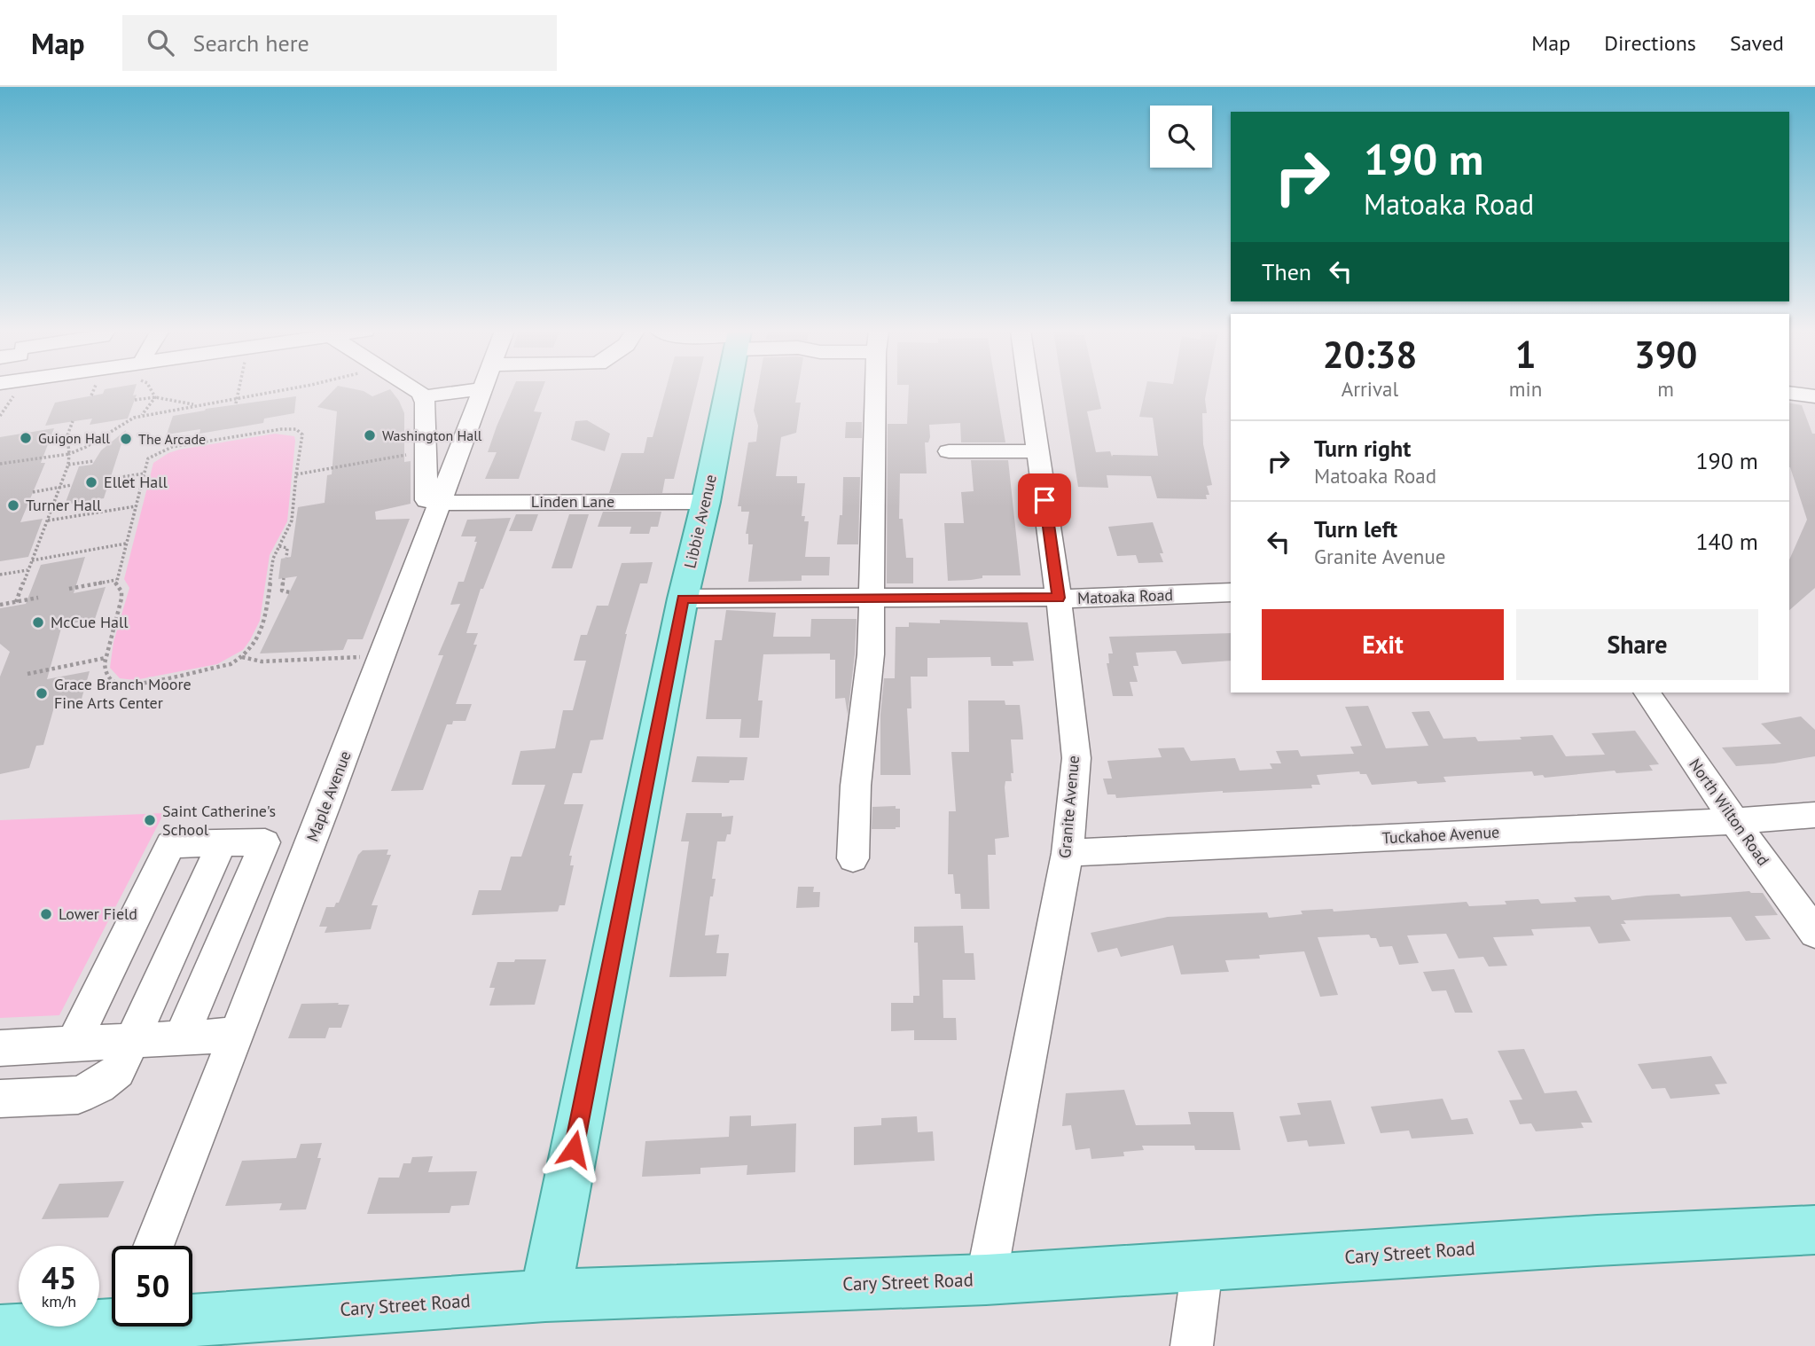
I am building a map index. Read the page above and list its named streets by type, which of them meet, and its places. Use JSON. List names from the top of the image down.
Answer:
{
  "streets": {
    "main road": ["Libbie Avenue", "Cary Street Road"],
    "street": [
      "Linden Lane",
      "Matoaka Road",
      "Maple Avenue",
      "Granite Avenue",
      "North Wilton Road",
      "Tuckahoe Avenue"
    ]
  },
  "crossings": [
    ["Linden Lane", "Libbie Avenue"],
    ["Linden Lane", "Maple Avenue"],
    ["Libbie Avenue", "Matoaka Road"],
    ["Libbie Avenue", "Cary Street Road"],
    ["Matoaka Road", "Granite Avenue"],
    ["Granite Avenue", "Tuckahoe Avenue"],
    ["Granite Avenue", "Cary Street Road"],
    ["North Wilton Road", "Tuckahoe Avenue"]
  ],
  "places": [
    "Washington Hall",
    "Guigon Hall",
    "The Arcade",
    "Ellet Hall",
    "Turner Hall",
    "McCue Hall",
    "Grace Branch Moore Fine Arts Center",
    "Saint Catherine's School",
    "Lower Field"
  ],
  "page": {
    "header": "Map",
    "search": "Search here",
    "nav": ["Map", "Directions", "Saved"],
    "turn": ["190 m", "Matoaka Road"],
    "then": "Then",
    "eta": [
      "20:38",
      "Arrival",
      "1",
      "min",
      "390",
      "m"
    ],
    "list": [
      {
        "name": "Turn right",
        "note": "Matoaka Road",
        "value": "190 m"
      },
      {
        "name": "Turn left",
        "note": "Granite Avenue",
        "value": "140 m"
      }
    ],
    "buttons": ["Exit", "Share"],
    "speed": "45 km/h",
    "limit": "50"
  }
}
